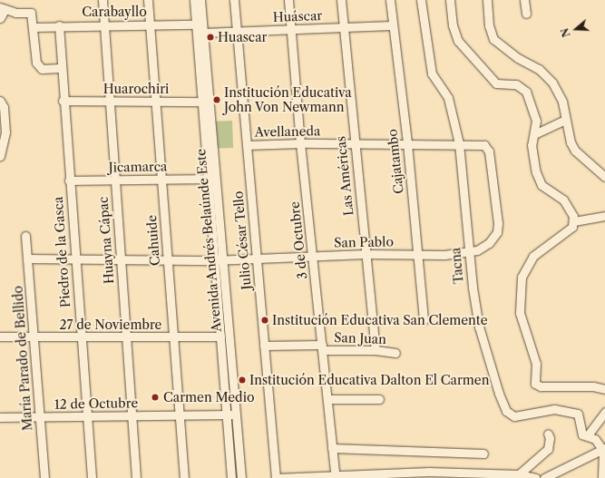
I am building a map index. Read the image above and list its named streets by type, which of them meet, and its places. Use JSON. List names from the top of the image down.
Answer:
{
  "streets": {
    "street": [
      "Carabayllo",
      "Huáscar",
      "Huarochiri",
      "Avellaneda",
      "Cajatambo",
      "Jicamarca",
      "Las Américas",
      "Huayna Cápac",
      "Cahuide",
      "Avenida Andrés Belaúnde Este",
      "Julio César Tello",
      "3 de Octubre",
      "San Pablo",
      "Piedro de la Gasca",
      "Tacna",
      "27 de Noviembre",
      "San Juan",
      "María Parado de Bellido",
      "12 de Octubre"
    ]
  },
  "crossings": [
    ["Carabayllo", "Huayna Cápac"],
    ["Carabayllo", "Cahuide"],
    ["Carabayllo", "Avenida Andrés Belaúnde Este"],
    ["Carabayllo", "Piedro de la Gasca"],
    ["Huáscar", "Cajatambo"],
    ["Huáscar", "Las Américas"],
    ["Huáscar", "Avenida Andrés Belaúnde Este"],
    ["Huáscar", "Julio César Tello"],
    ["Huáscar", "3 de Octubre"],
    ["Huarochiri", "Huayna Cápac"],
    ["Huarochiri", "Cahuide"],
    ["Huarochiri", "Avenida Andrés Belaúnde Este"],
    ["Huarochiri", "Piedro de la Gasca"],
    ["Avellaneda", "Cajatambo"],
    ["Avellaneda", "Las Américas"],
    ["Avellaneda", "Julio César Tello"],
    ["Avellaneda", "3 de Octubre"],
    ["Avellaneda", "San Pablo"],
    ["Avellaneda", "Tacna"],
    ["Cajatambo", "San Pablo"],
    ["Jicamarca", "Huayna Cápac"],
    ["Jicamarca", "Cahuide"],
    ["Jicamarca", "Avenida Andrés Belaúnde Este"],
    ["Jicamarca", "Piedro de la Gasca"],
    ["Las Américas", "San Pablo"],
    ["Las Américas", "San Juan"],
    ["Huayna Cápac", "San Pablo"],
    ["Huayna Cápac", "27 de Noviembre"],
    ["Huayna Cápac", "12 de Octubre"],
    ["Cahuide", "San Pablo"],
    ["Cahuide", "27 de Noviembre"],
    ["Cahuide", "12 de Octubre"],
    ["Avenida Andrés Belaúnde Este", "San Pablo"],
    ["Avenida Andrés Belaúnde Este", "27 de Noviembre"],
    ["Avenida Andrés Belaúnde Este", "12 de Octubre"],
    ["Julio César Tello", "San Pablo"],
    ["Julio César Tello", "San Juan"],
    ["3 de Octubre", "San Pablo"],
    ["3 de Octubre", "San Juan"],
    ["San Pablo", "Piedro de la Gasca"],
    ["San Pablo", "Tacna"],
    ["San Pablo", "María Parado de Bellido"],
    ["Piedro de la Gasca", "27 de Noviembre"],
    ["Piedro de la Gasca", "12 de Octubre"],
    ["27 de Noviembre", "María Parado de Bellido"],
    ["María Parado de Bellido", "12 de Octubre"]
  ],
  "places": [
    "Huascar",
    "Institución Educativa John Von Newmann",
    "Institución Educativa San Clemente",
    "Institución Educativa Dalton El Carmen",
    "Carmen Medio"
  ],
  "north": "left"
}
